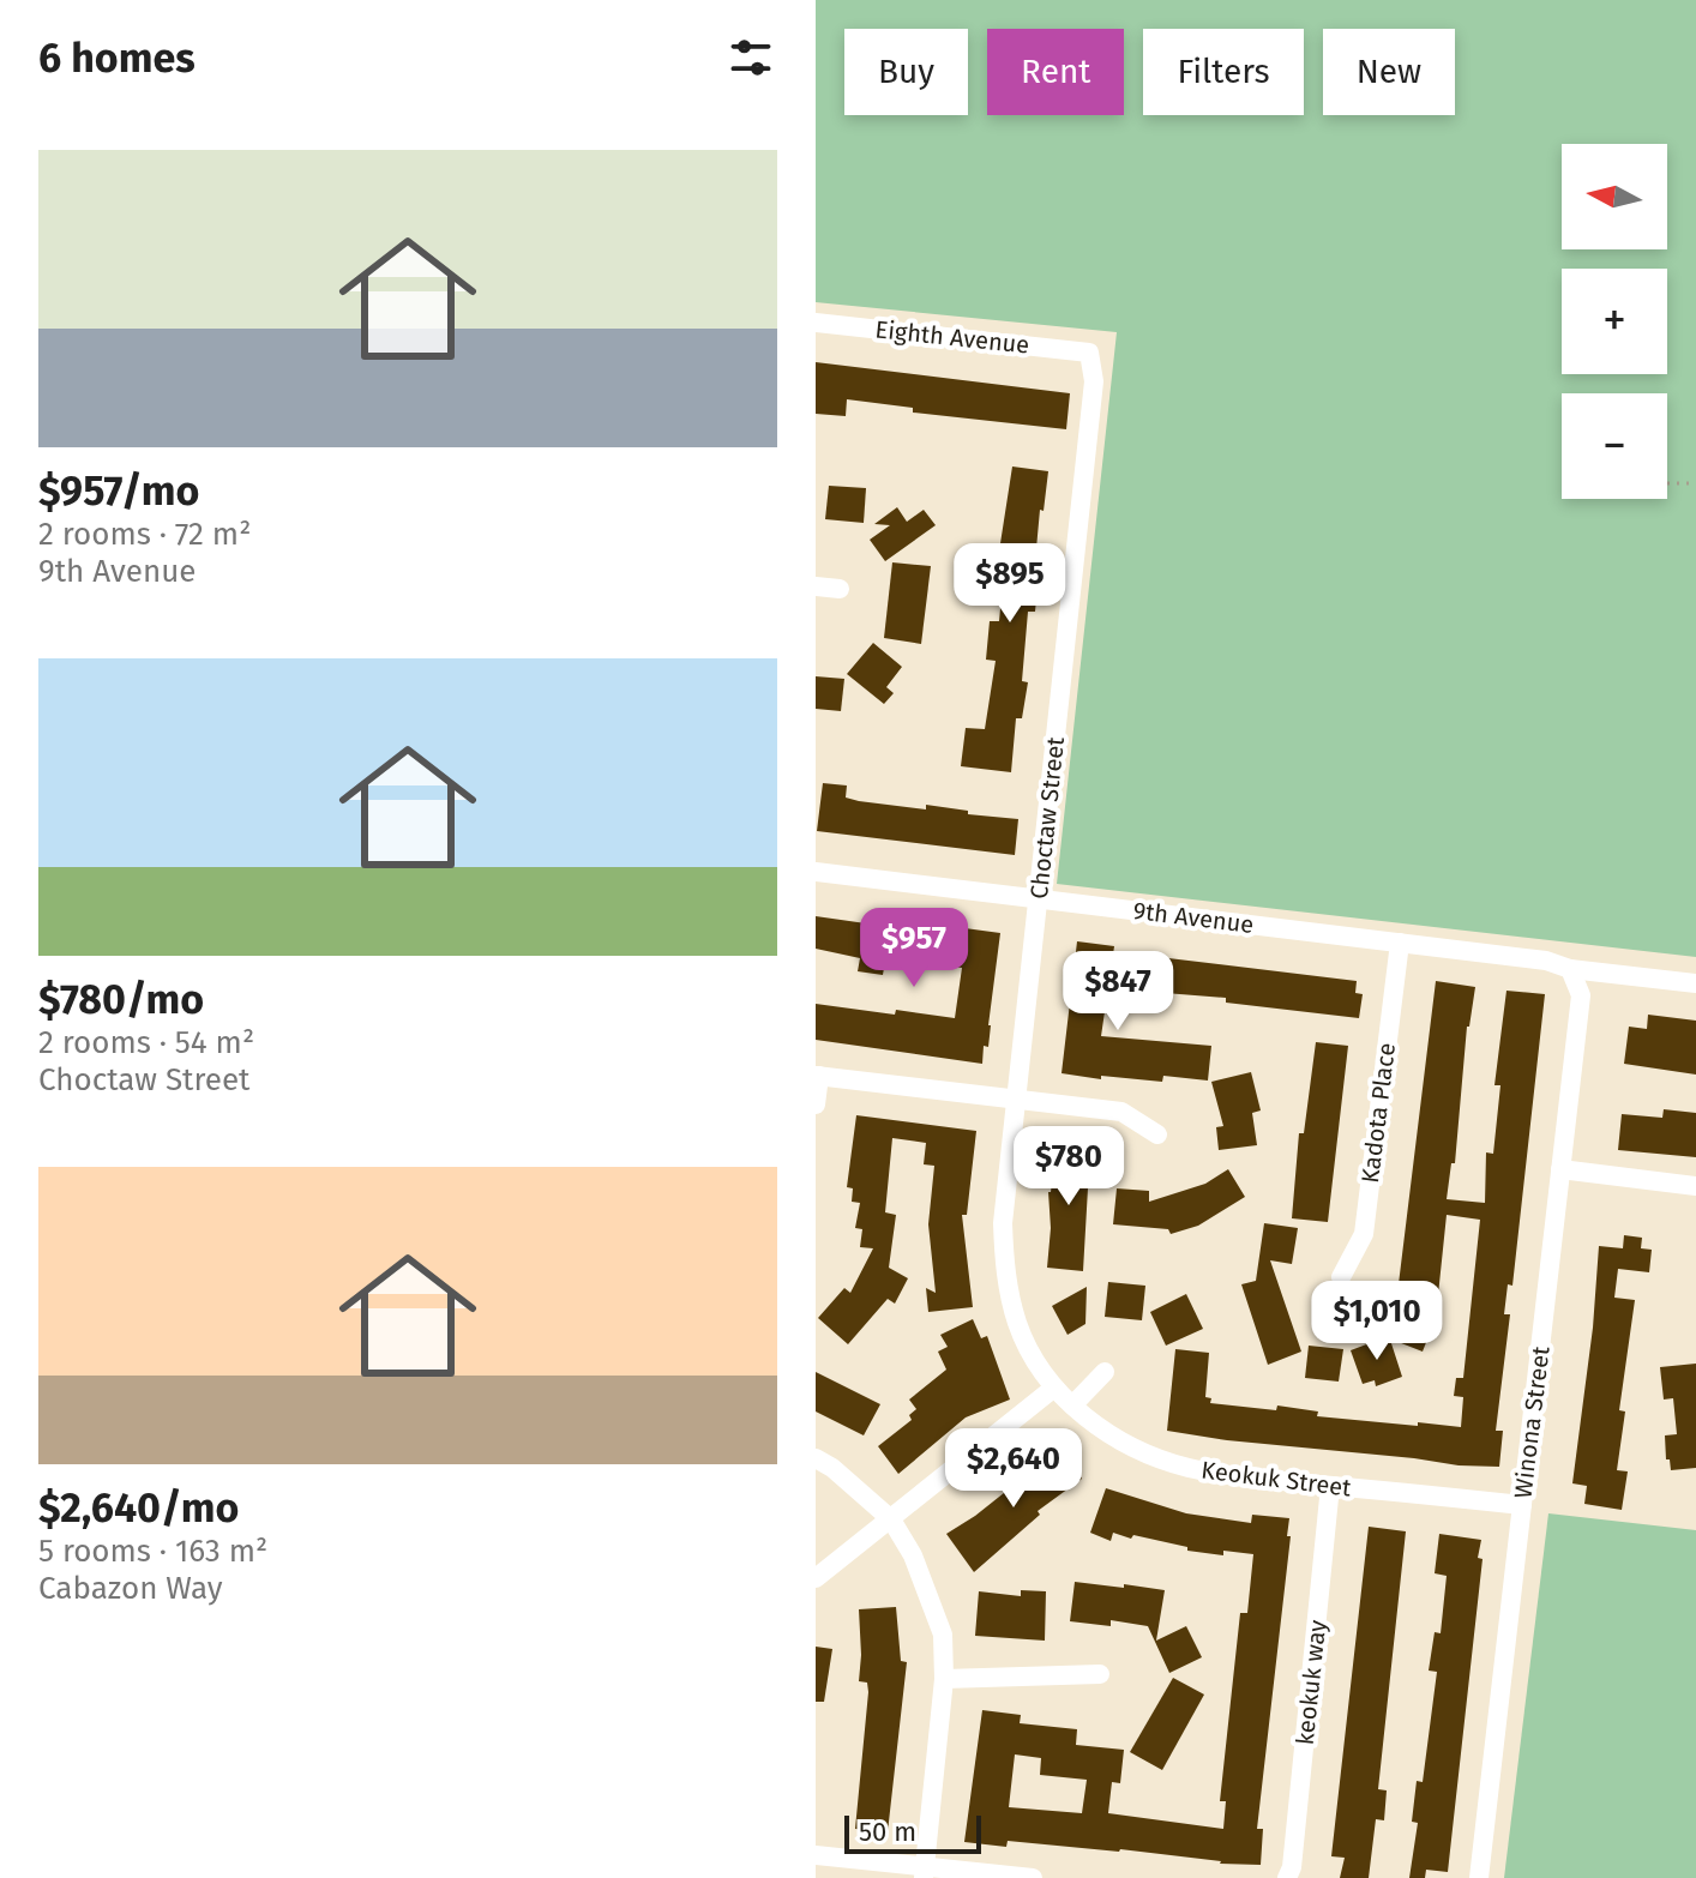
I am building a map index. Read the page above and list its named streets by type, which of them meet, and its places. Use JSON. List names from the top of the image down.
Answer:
{
  "streets": {
    "street": [
      "Eighth Avenue",
      "Choctaw Street",
      "9th Avenue",
      "Kadota Place",
      "Winona Street",
      "Keokuk Street",
      "keokuk way"
    ]
  },
  "crossings": [
    ["Eighth Avenue", "Choctaw Street"],
    ["Choctaw Street", "9th Avenue"],
    ["Choctaw Street", "Keokuk Street"],
    ["9th Avenue", "Kadota Place"],
    ["9th Avenue", "Winona Street"],
    ["Winona Street", "Keokuk Street"],
    ["Keokuk Street", "keokuk way"]
  ],
  "scale_bar": "50 m",
  "north": "left",
  "page": {
    "heading": "6 homes",
    "chip": [
      "Buy",
      "Rent",
      "Filters",
      "New"
    ],
    "list": [
      {
        "name": "$957/mo",
        "note": "2 rooms · 72 m² · 9th Avenue"
      },
      {
        "name": "$780/mo",
        "note": "2 rooms · 54 m² · Choctaw Street"
      },
      {
        "name": "$2,640/mo",
        "note": "5 rooms · 163 m² · Cabazon Way"
      }
    ],
    "map_buttons": ["+", "−"],
    "price": [
      "$895",
      "$957",
      "$847",
      "$780",
      "$1,010",
      "$2,640"
    ],
    "scale": "50 m"
  }
}
